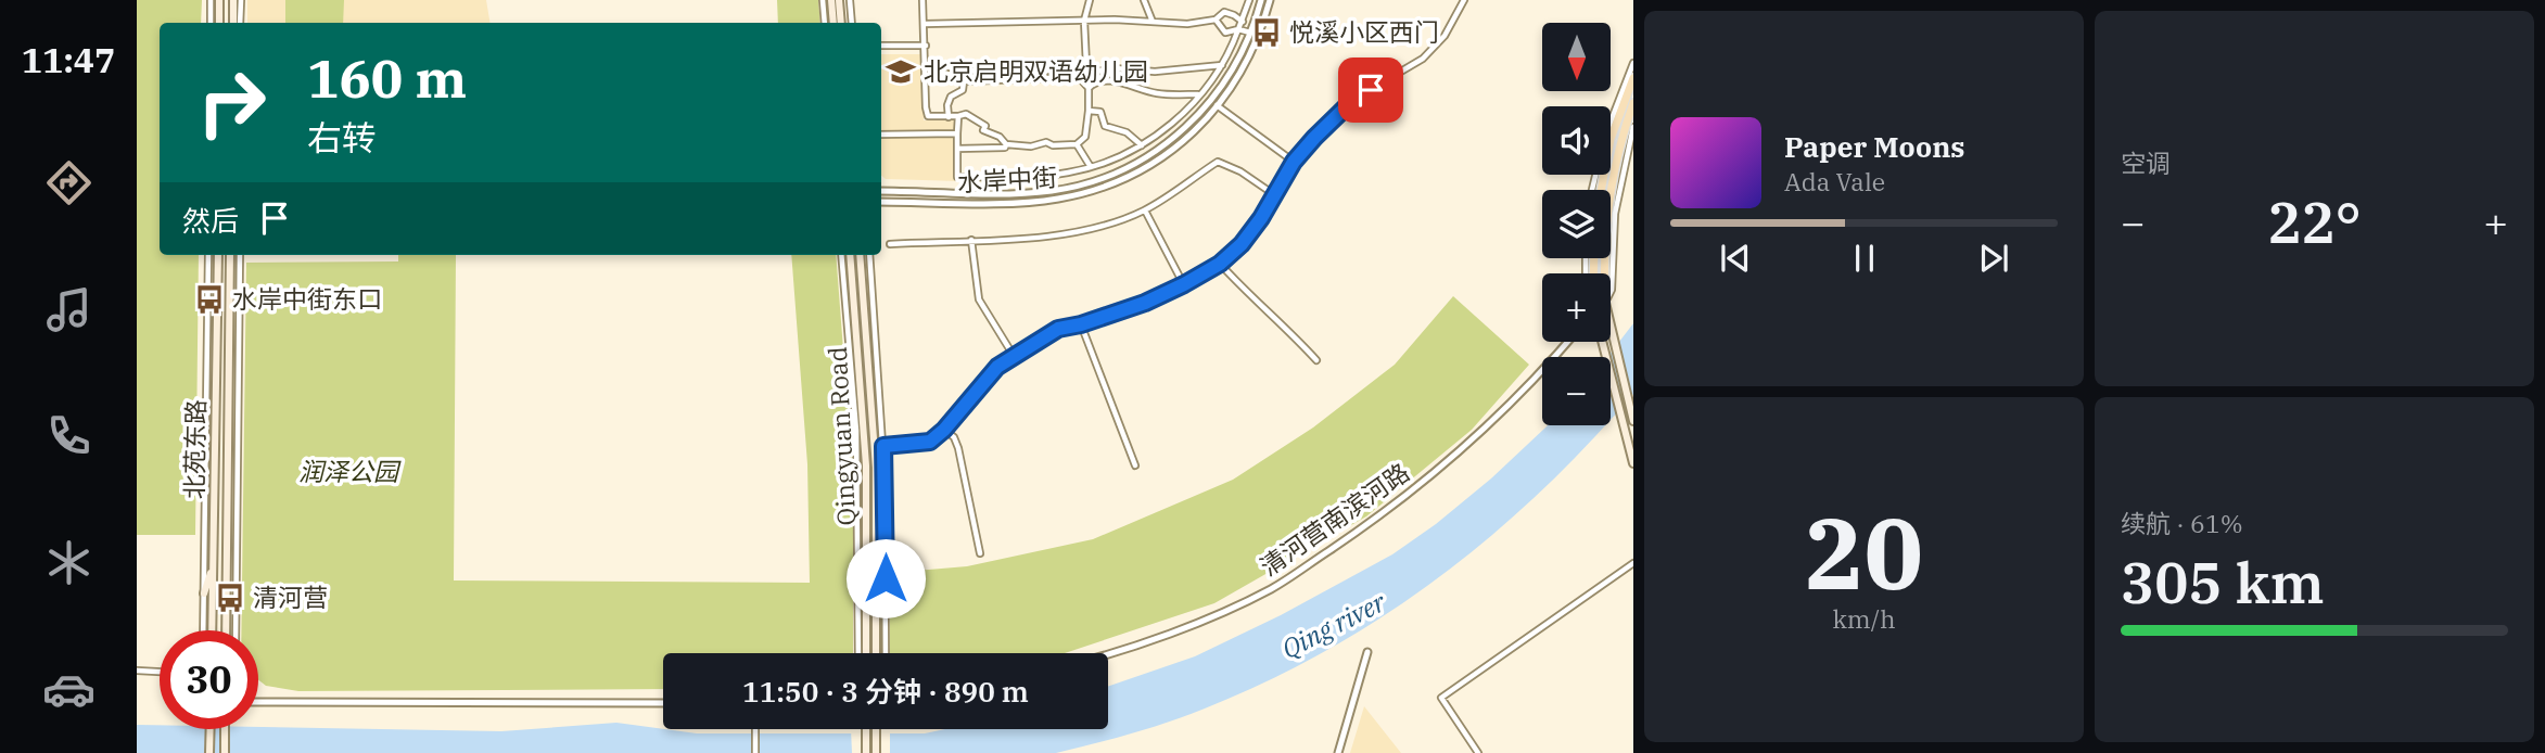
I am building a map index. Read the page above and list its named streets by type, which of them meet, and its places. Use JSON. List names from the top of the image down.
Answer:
{
  "streets": {
    "main road": ["Qingyuan Road", "北苑东路"],
    "street": ["水岸中街", "清河营南滨河路"]
  },
  "water": ["Qing river"],
  "parks": ["润泽公园"],
  "places": {
    "bus stop": ["悦溪小区西门", "水岸中街东口", "清河营"],
    "school or university": ["北京启明双语幼儿园"]
  },
  "north": "bottom",
  "page": {
    "tabs": "11:47",
    "tile": [
      "空调",
      ["20", "km/h"],
      ["续航 · 61%", "305 km"]
    ],
    "map_buttons": ["+", "−"],
    "turn": ["160 m", "右转"],
    "song": ["Paper Moons", "Ada Vale"],
    "then": "然后",
    "heat": ["−", "22°", "+"],
    "limit": "30",
    "trip": "11:50 · 3 分钟 · 890 m"
  }
}
